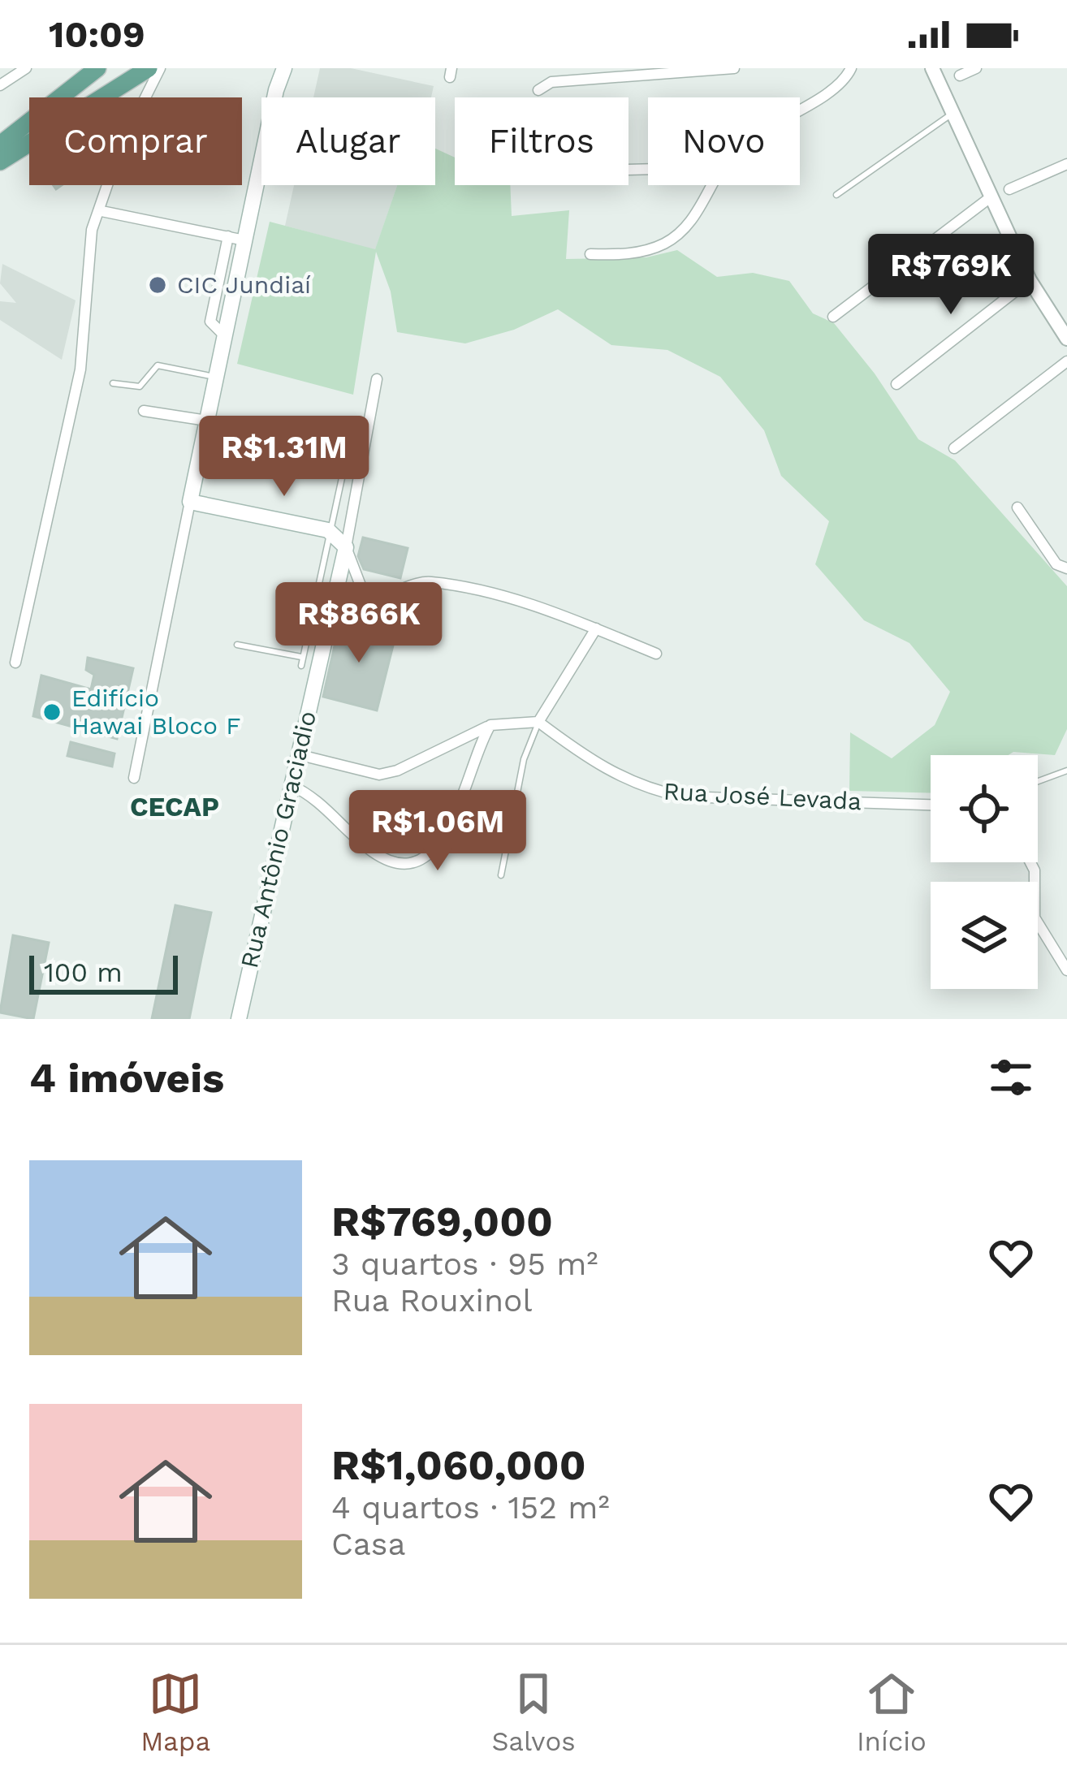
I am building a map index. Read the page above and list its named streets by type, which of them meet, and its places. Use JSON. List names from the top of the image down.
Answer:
{
  "streets": {
    "main road": ["Rua Antônio Graciadio"],
    "street": ["Rua José Levada"]
  },
  "districts": ["CECAP"],
  "places": ["CIC Jundiaí", "Edifício Hawai Bloco F"],
  "scale_bar": "100 m",
  "page": {
    "status": "10:09",
    "chip": [
      "Comprar",
      "Alugar",
      "Filtros",
      "Novo"
    ],
    "price": [
      "R$769K",
      "R$1.31M",
      "R$866K",
      "R$1.06M"
    ],
    "scale": "100 m",
    "heading": "4 imóveis",
    "list": [
      {
        "name": "R$769,000",
        "note": "3 quartos · 95 m² · Rua Rouxinol"
      },
      {
        "name": "R$1,060,000",
        "note": "4 quartos · 152 m² · Casa"
      }
    ],
    "tabs": ["Mapa", "Salvos", "Início"]
  }
}
